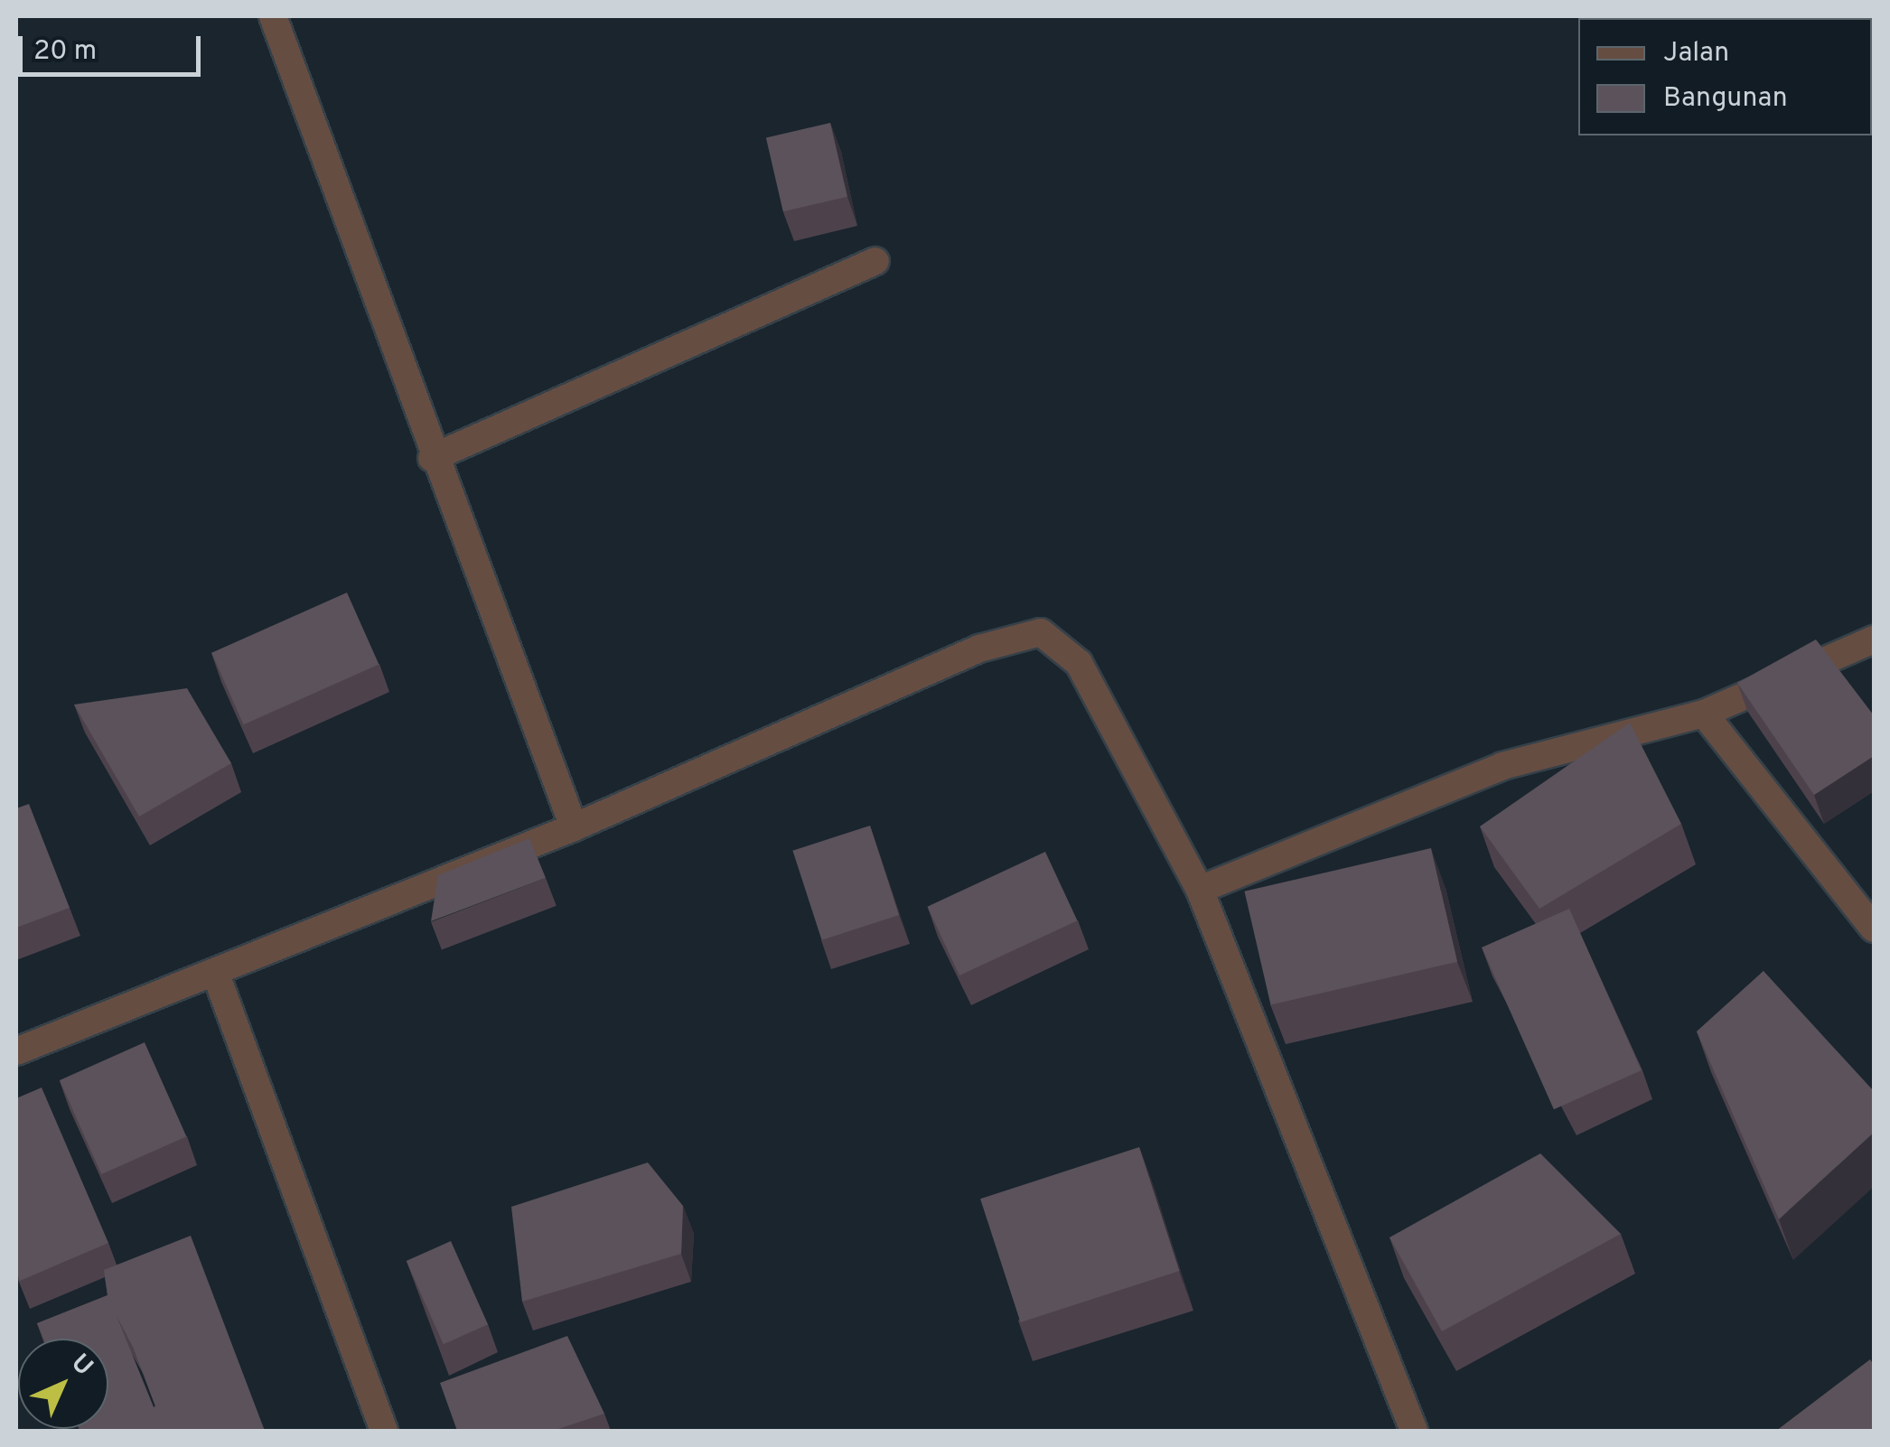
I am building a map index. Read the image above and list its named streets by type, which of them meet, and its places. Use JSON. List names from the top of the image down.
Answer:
{
  "legend": ["Jalan", "Bangunan"],
  "scale_bar": "20 m",
  "north": "top right"
}
